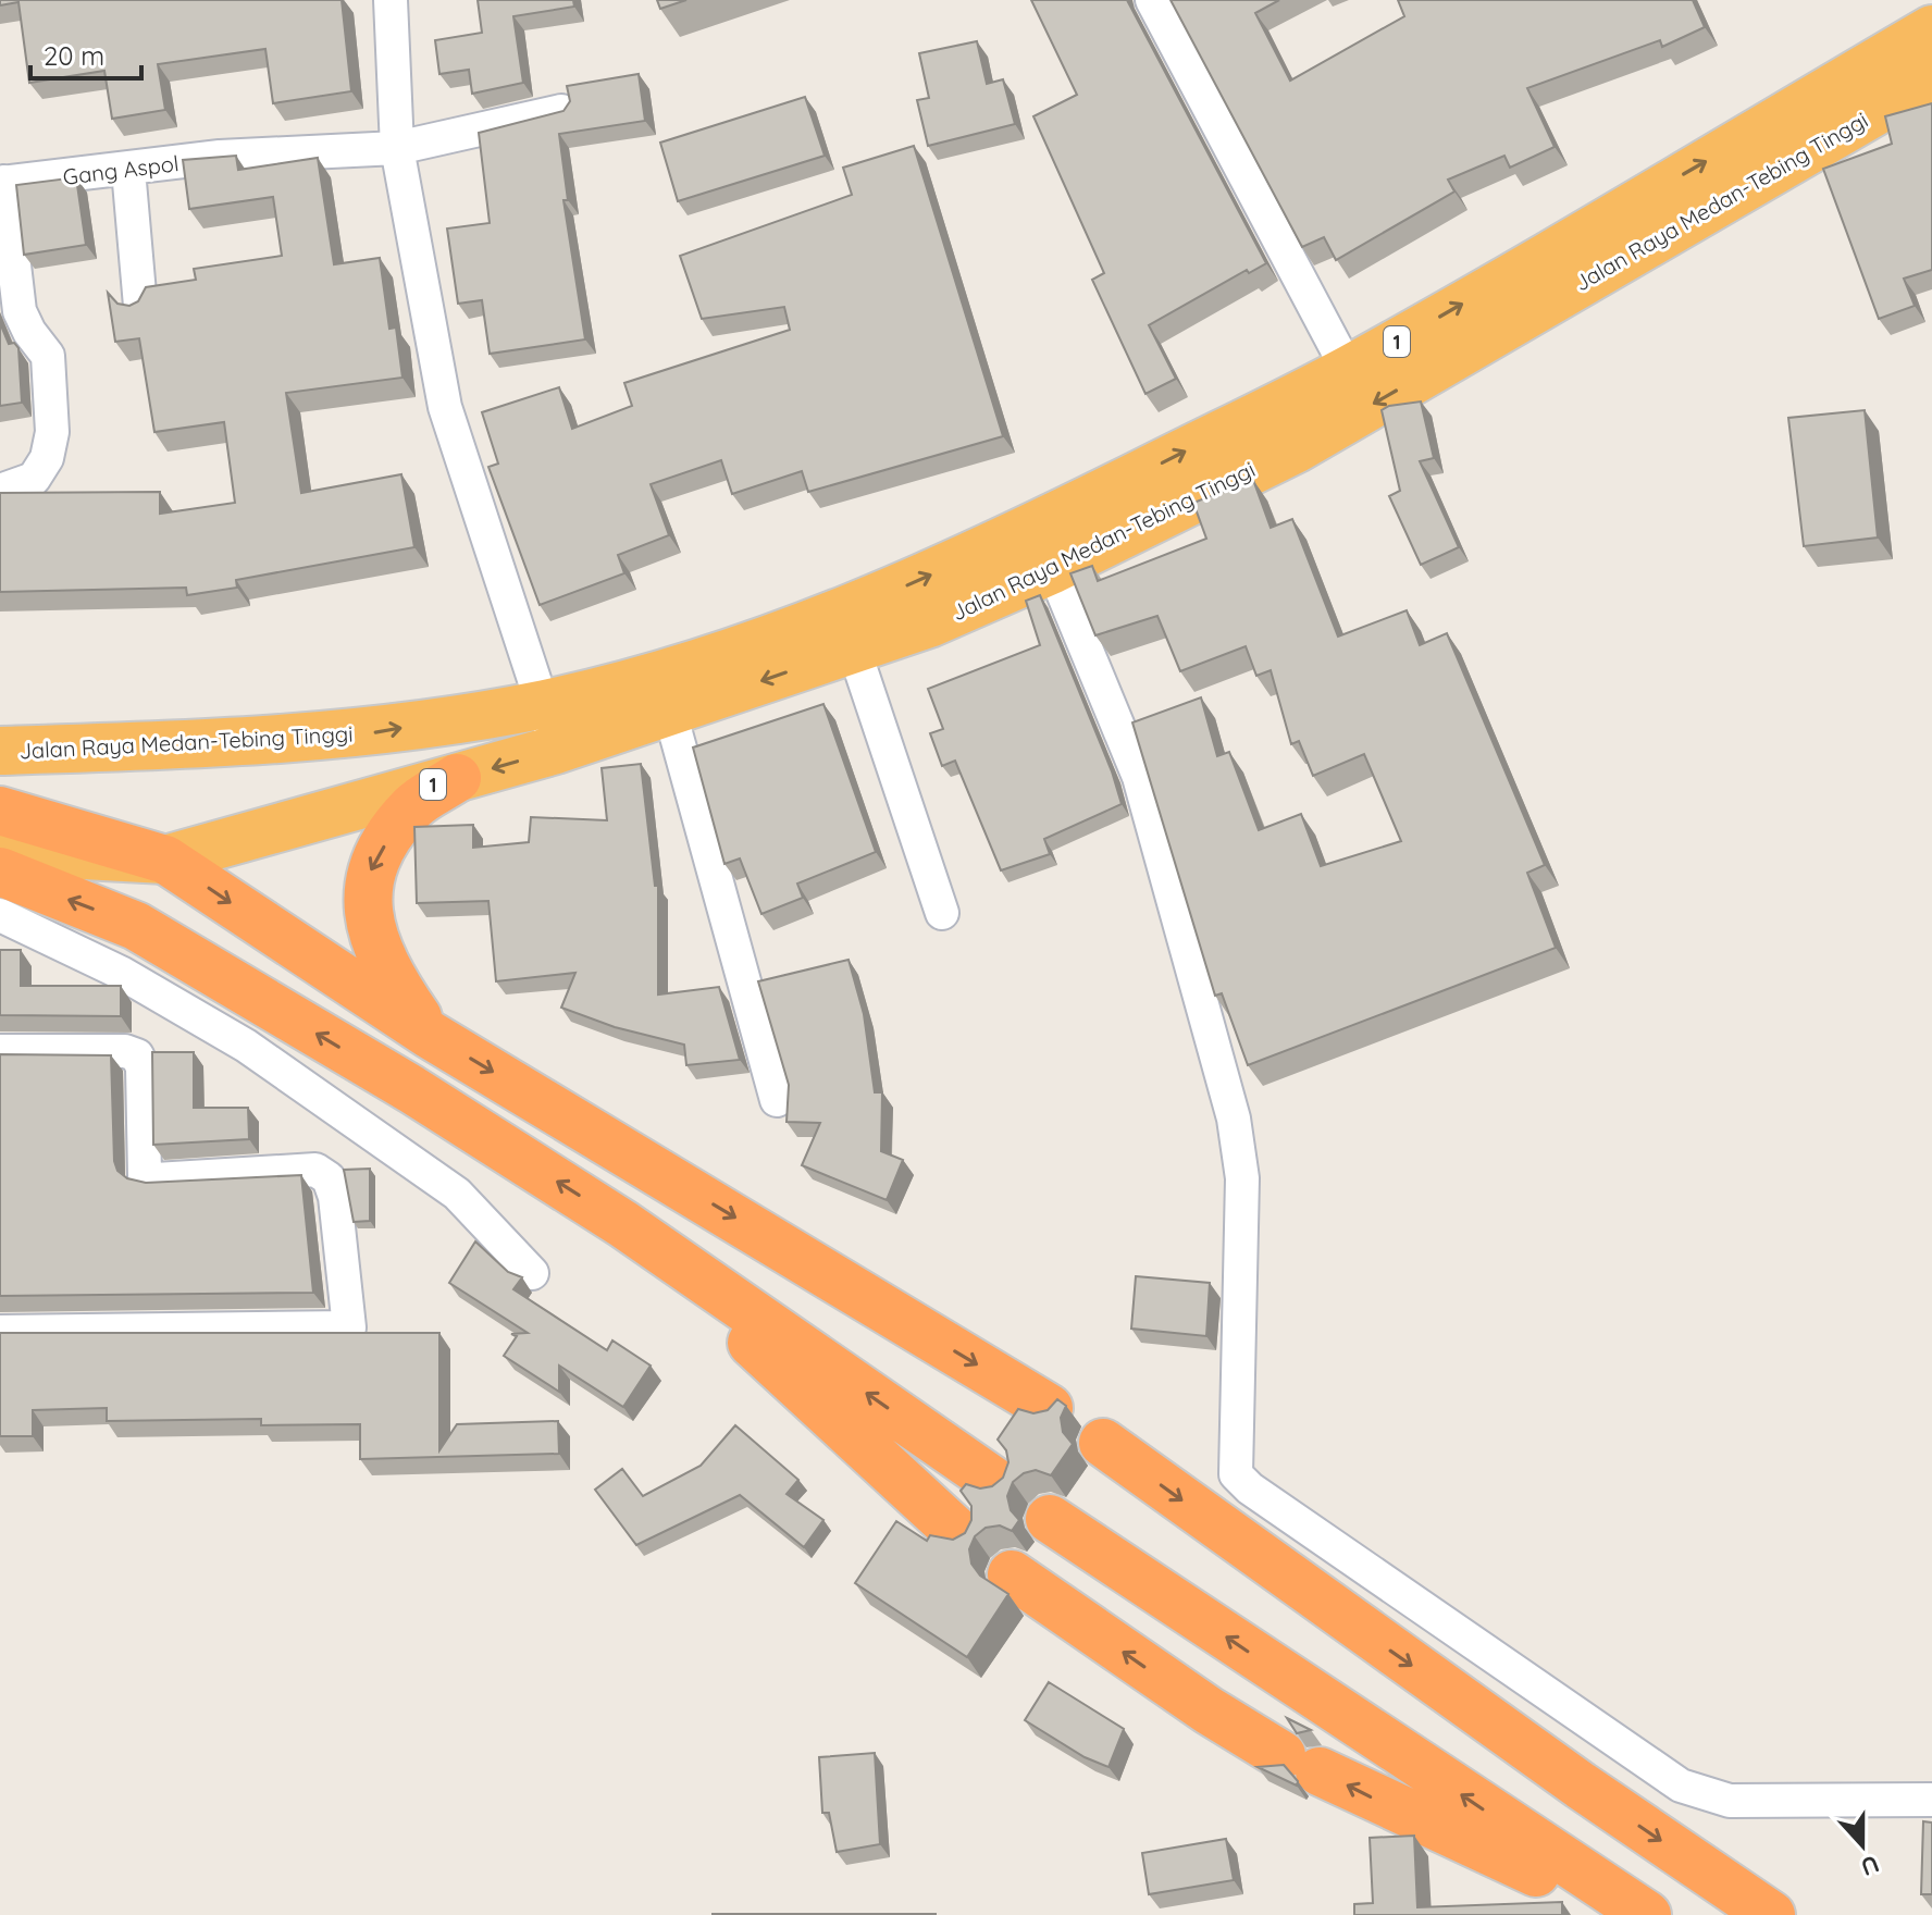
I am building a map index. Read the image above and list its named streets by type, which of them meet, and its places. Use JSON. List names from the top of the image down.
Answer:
{
  "streets": {
    "highway": ["Jalan Raya Medan-Tebing Tinggi", "1"],
    "street": ["Gang Aspol"]
  },
  "scale_bar": "20 m",
  "north": "bottom"
}
